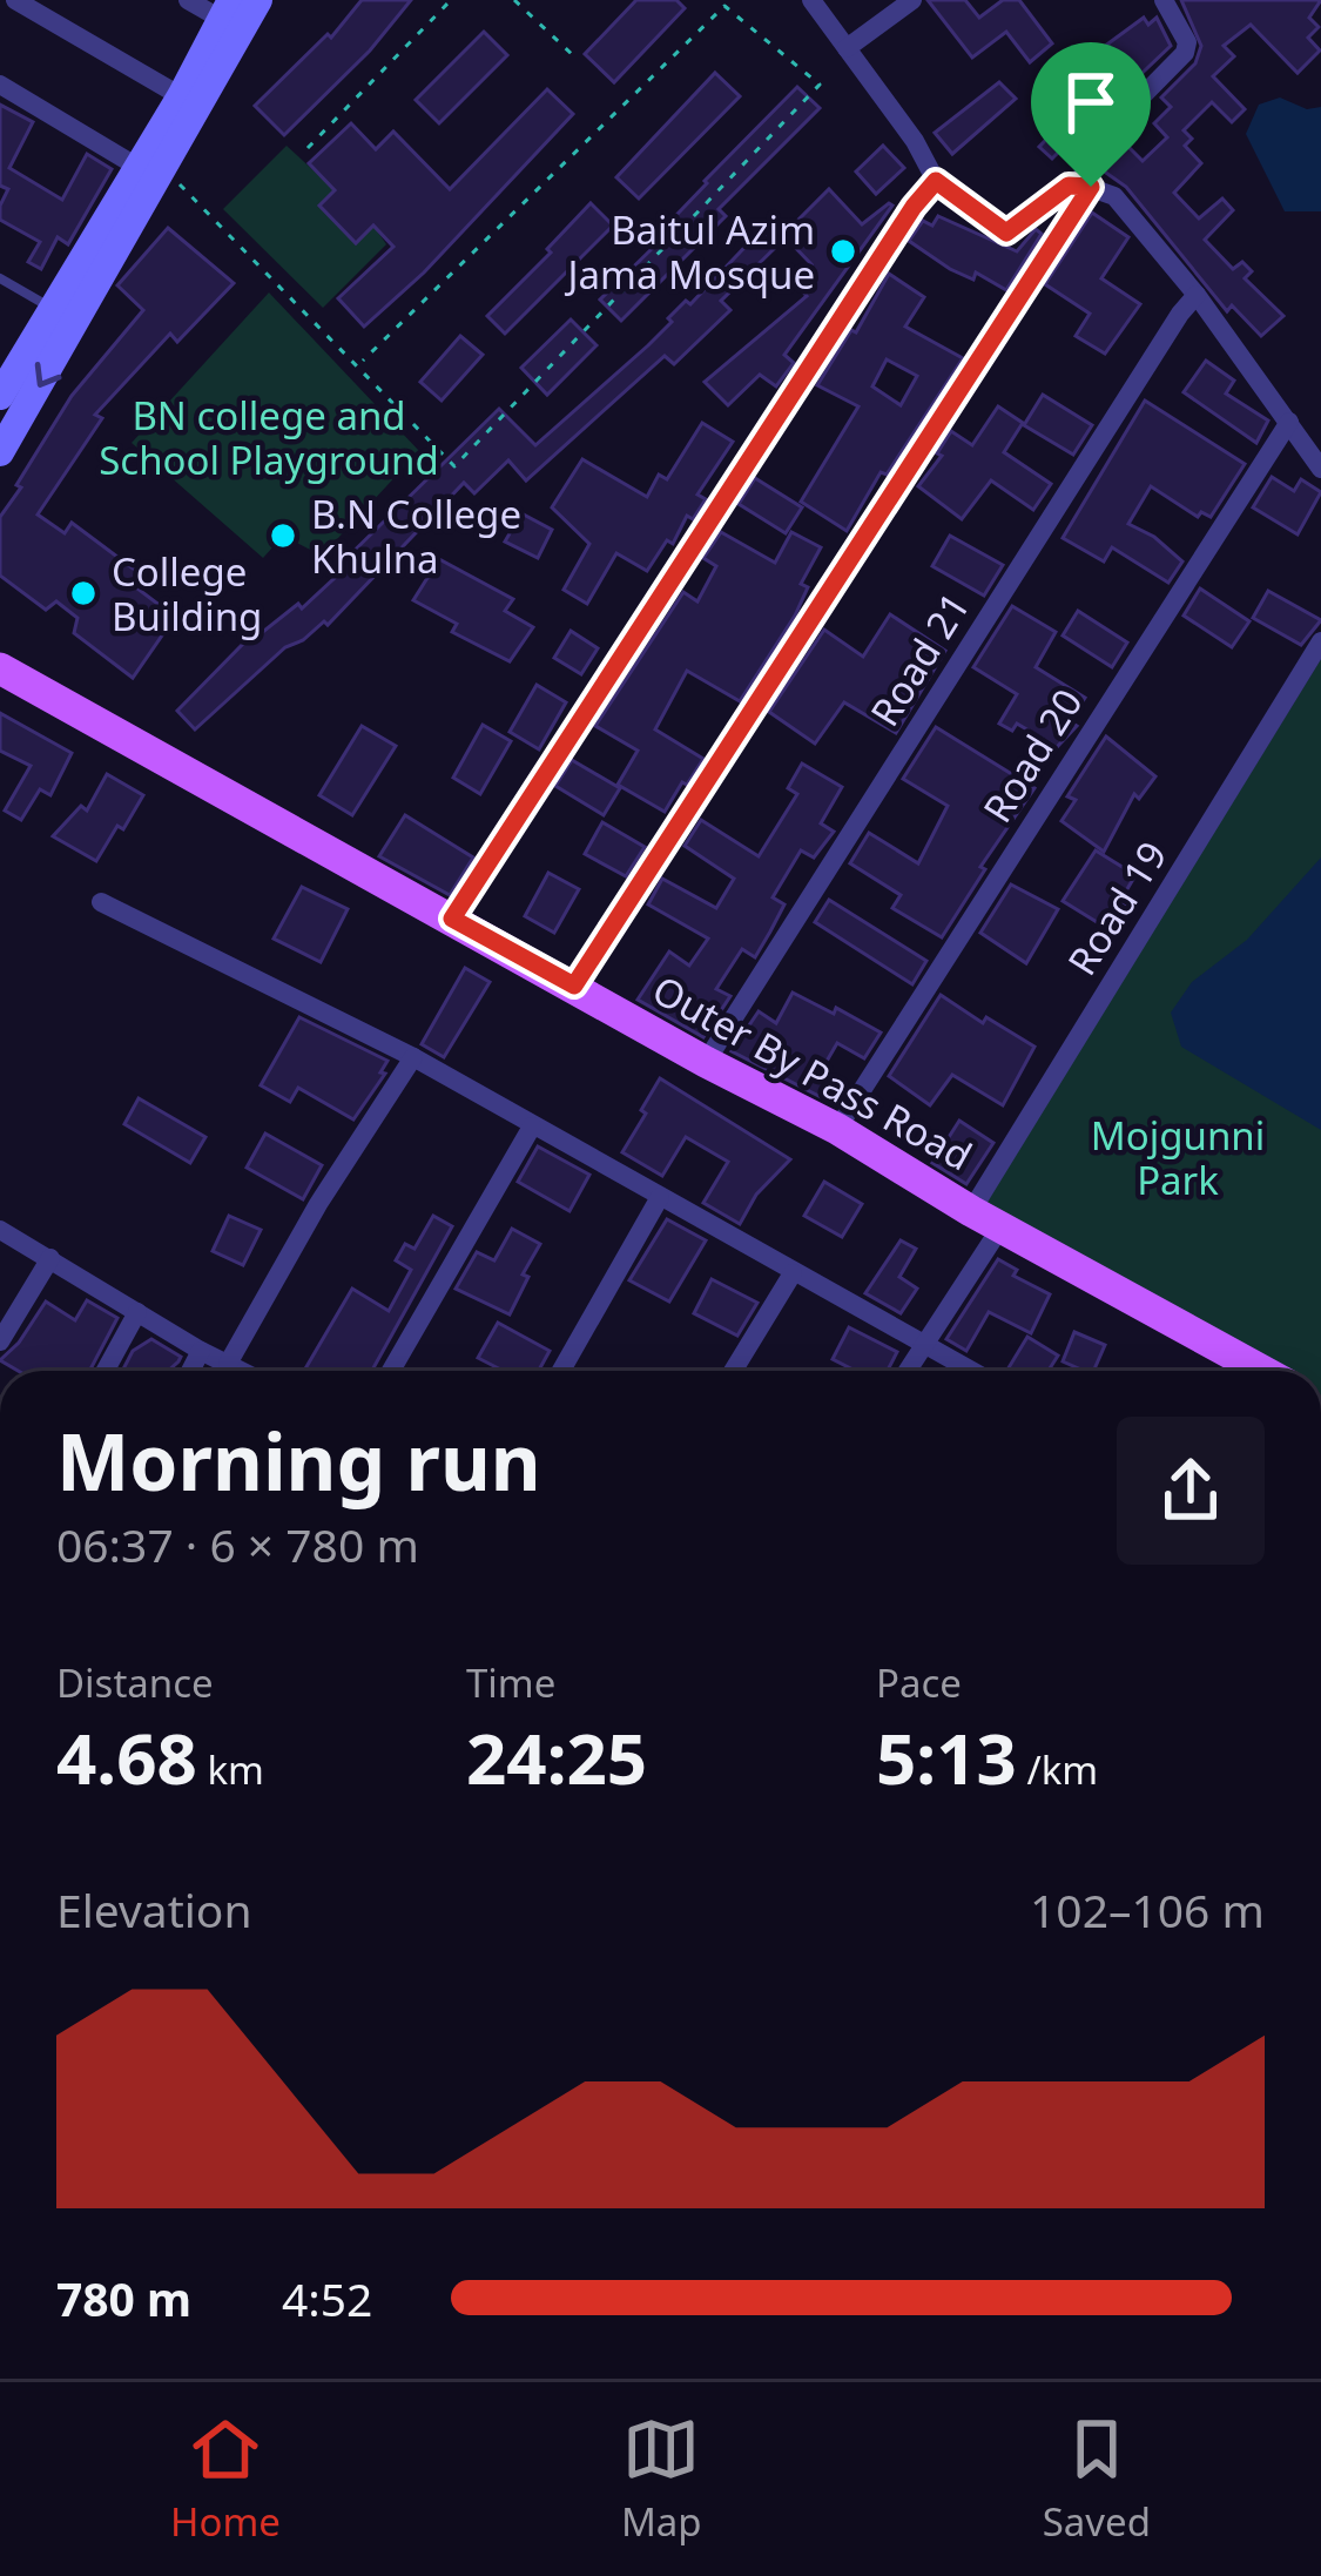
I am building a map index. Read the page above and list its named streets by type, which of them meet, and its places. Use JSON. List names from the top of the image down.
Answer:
{
  "streets": {
    "main road": ["Outer By Pass Road"],
    "street": ["Road 21", "Road 20", "Road 19"]
  },
  "crossings": [
    ["Road 21", "Outer By Pass Road"],
    ["Road 20", "Outer By Pass Road"],
    ["Road 19", "Outer By Pass Road"]
  ],
  "parks": ["BN college and School Playground", "Mojgunni Park"],
  "places": ["Baitul Azim Jama Mosque", "B.N College Khulna", "College Building"],
  "page": {
    "heading": ["Morning run", "06:37 · 6 × 780 m"],
    "stats": [
      ["Distance", "4.68 km"],
      ["Time", "24:25"],
      ["Pace", "5:13 /km"]
    ],
    "chart": ["Elevation", "102–106 m"],
    "list": [
      {
        "name": "780 m",
        "note": "4:52"
      }
    ],
    "tabs": ["Home", "Map", "Saved"]
  }
}
